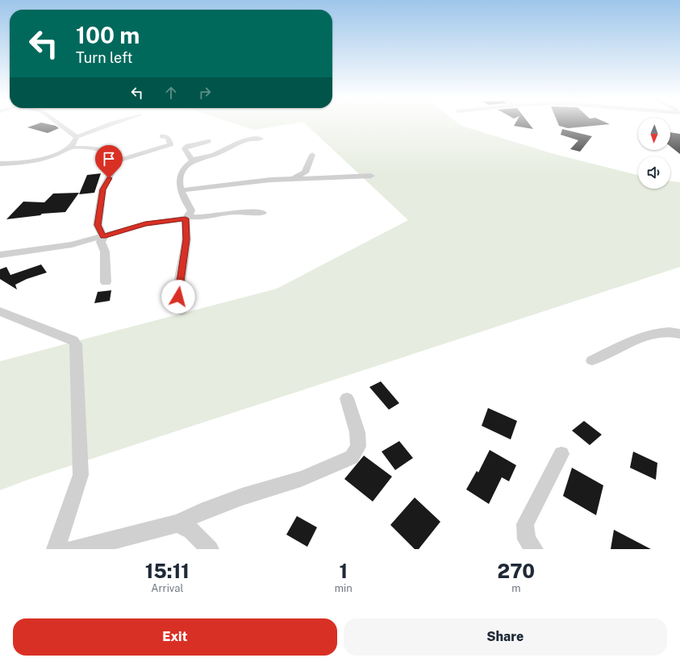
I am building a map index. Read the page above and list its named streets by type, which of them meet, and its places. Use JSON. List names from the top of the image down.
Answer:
{
  "north": "bottom",
  "page": {
    "turn": ["100 m", "Turn left"],
    "eta": [
      "15:11",
      "Arrival",
      "1",
      "min",
      "270",
      "m"
    ],
    "buttons": ["Exit", "Share"]
  }
}
